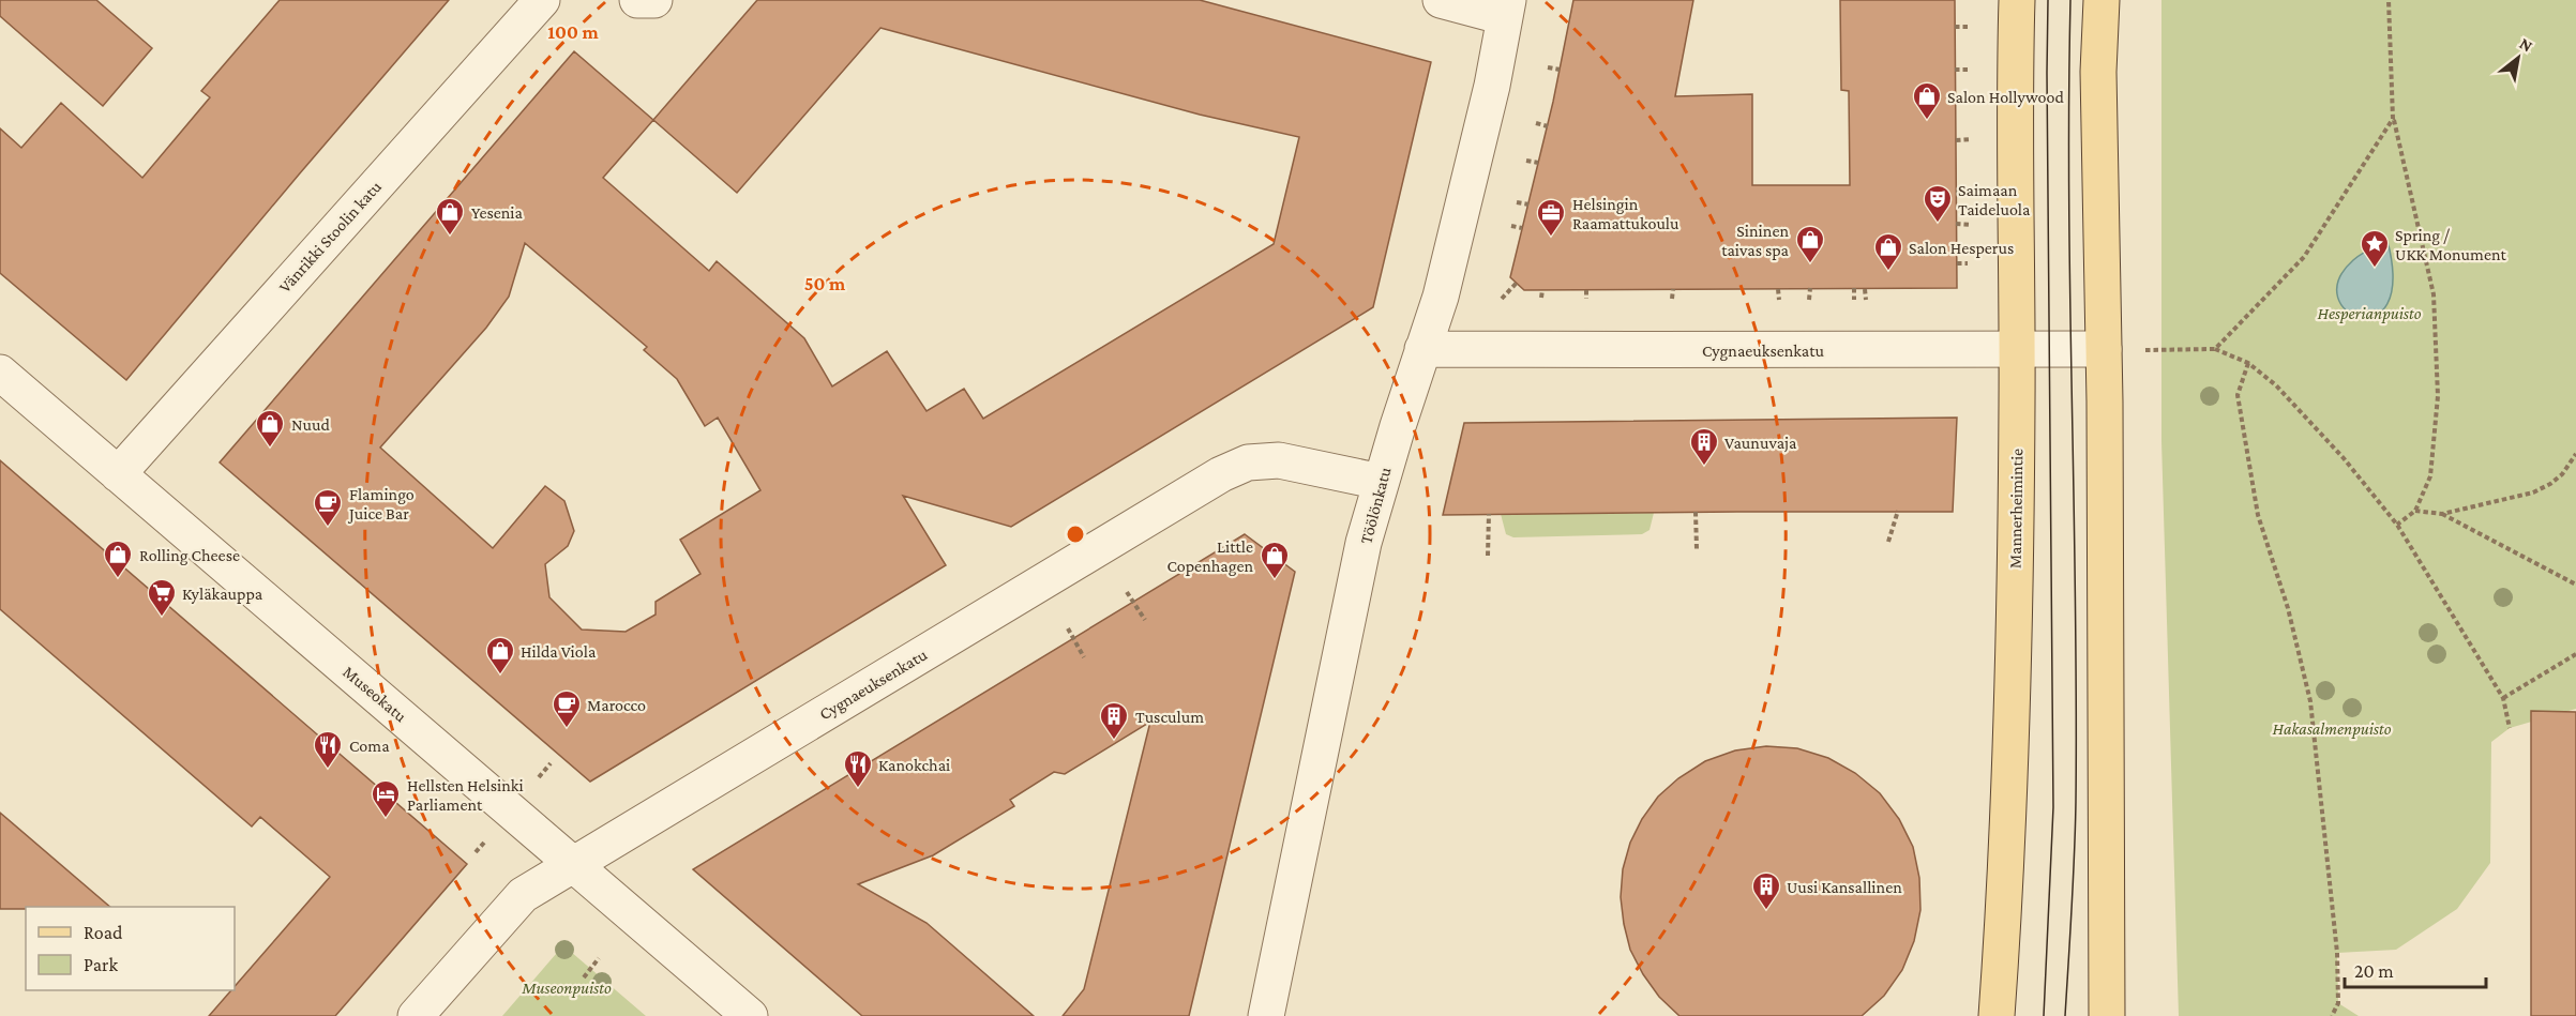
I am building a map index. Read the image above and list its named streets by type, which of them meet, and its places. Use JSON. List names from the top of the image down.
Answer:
{
  "streets": {
    "main road": ["Mannerheimintie"],
    "street": [
      "Vänrikki Stoolin katu",
      "Cygnaeuksenkatu",
      "Töölönkatu",
      "Museokatu"
    ]
  },
  "crossings": [
    ["Vänrikki Stoolin katu", "Museokatu"],
    ["Cygnaeuksenkatu", "Töölönkatu"],
    ["Cygnaeuksenkatu", "Mannerheimintie"],
    ["Cygnaeuksenkatu", "Museokatu"]
  ],
  "parks": ["Hesperianpuisto", "Hakasalmenpuisto", "Museonpuisto"],
  "places": {
    "shop": [
      "Salon Hollywood",
      "Yesenia",
      "Sininen taivas spa",
      "Salon Hesperus",
      "Nuud",
      "Rolling Cheese",
      "Little Copenhagen",
      "Hilda Viola"
    ],
    "theatre": ["Saimaan Taideluola"],
    "office": ["Helsingin Raamattukoulu"],
    "place": ["Spring / UKK Monument"],
    "building": ["Vaunuvaja", "Tusculum", "Uusi Kansallinen"],
    "cafe": ["Flamingo Juice Bar", "Marocco"],
    "supermarket": ["Kyläkauppa"],
    "restaurant": ["Coma", "Kanokchai"],
    "hotel": ["Hellsten Helsinki Parliament"]
  },
  "legend": ["Road", "Park"],
  "scale_bar": "20 m",
  "north": "top right",
  "rings": ["100 m", "50 m"]
}
